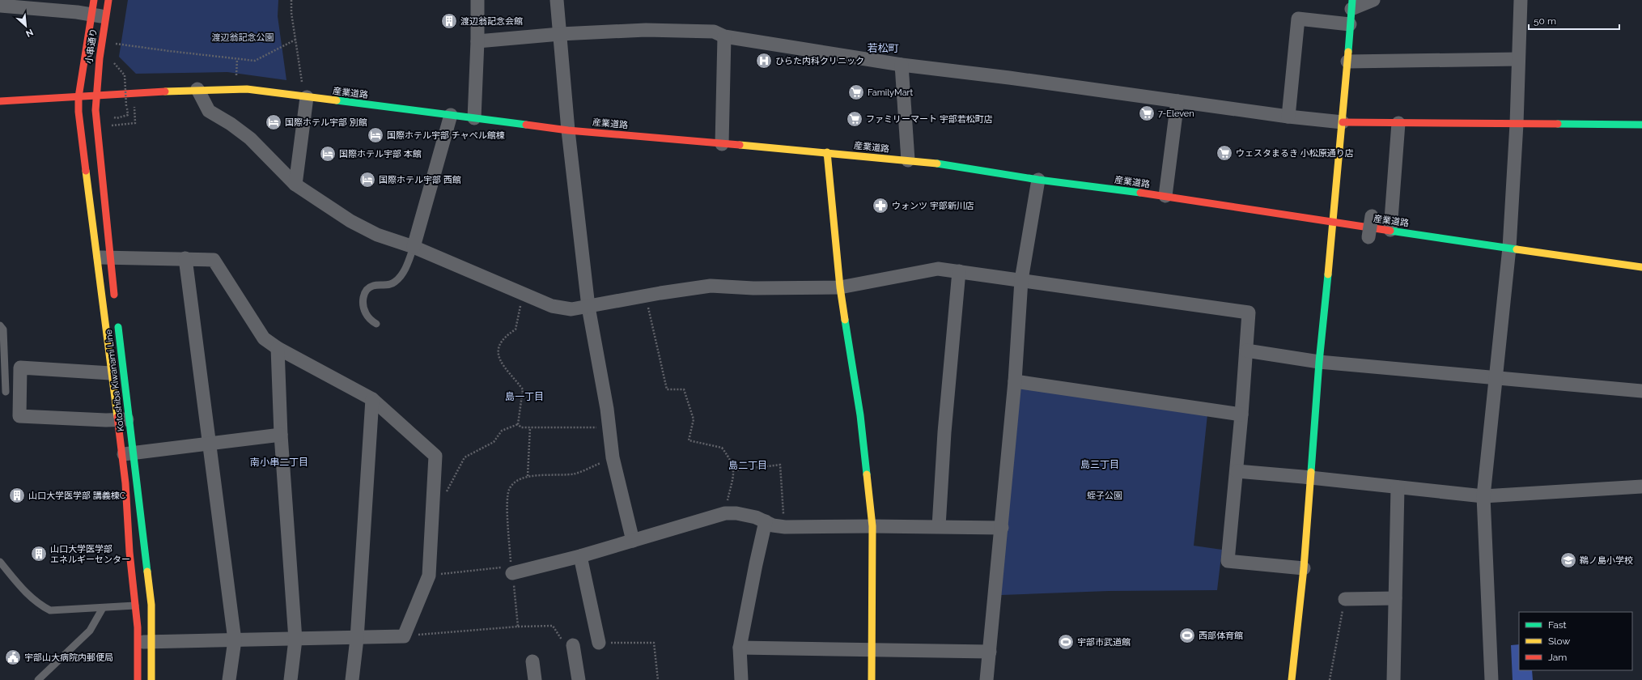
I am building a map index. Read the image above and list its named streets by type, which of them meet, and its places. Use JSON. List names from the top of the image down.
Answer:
{
  "streets": {
    "street": ["小串通り", "産業道路", "Kotoshiba Kiwanami Line"]
  },
  "crossings": [
    ["小串通り", "産業道路"],
    ["小串通り", "Kotoshiba Kiwanami Line"],
    ["産業道路", "Kotoshiba Kiwanami Line"]
  ],
  "districts": [
    "若松町",
    "島一丁目",
    "南小串二丁目",
    "島三丁目",
    "島二丁目"
  ],
  "parks": ["渡辺翁記念公園", "蛭子公園"],
  "places": {
    "building": ["渡辺翁記念会館", "山口大学医学部 講義棟C", "山口大学医学部 エネルギーセンター"],
    "hospital": ["ひらた内科クリニック"],
    "supermarket": [
      "FamilyMart",
      "7-Eleven",
      "ファミリーマート 宇部若松町店",
      "ウェスタまるき 小松原通り店"
    ],
    "hotel": [
      "国際ホテル宇部 別館",
      "国際ホテル宇部 チャペル館棟",
      "国際ホテル宇部 本館",
      "国際ホテル宇部 西館"
    ],
    "pharmacy": ["ウォンツ 宇部新川店"],
    "school or university": ["鵜ノ島小学校"],
    "sports": ["西部体育館", "宇部市武道館"],
    "public building": ["宇部山大病院内郵便局"]
  },
  "legend": ["Fast", "Slow", "Jam"],
  "scale_bar": "50 m",
  "north": "bottom right"
}
